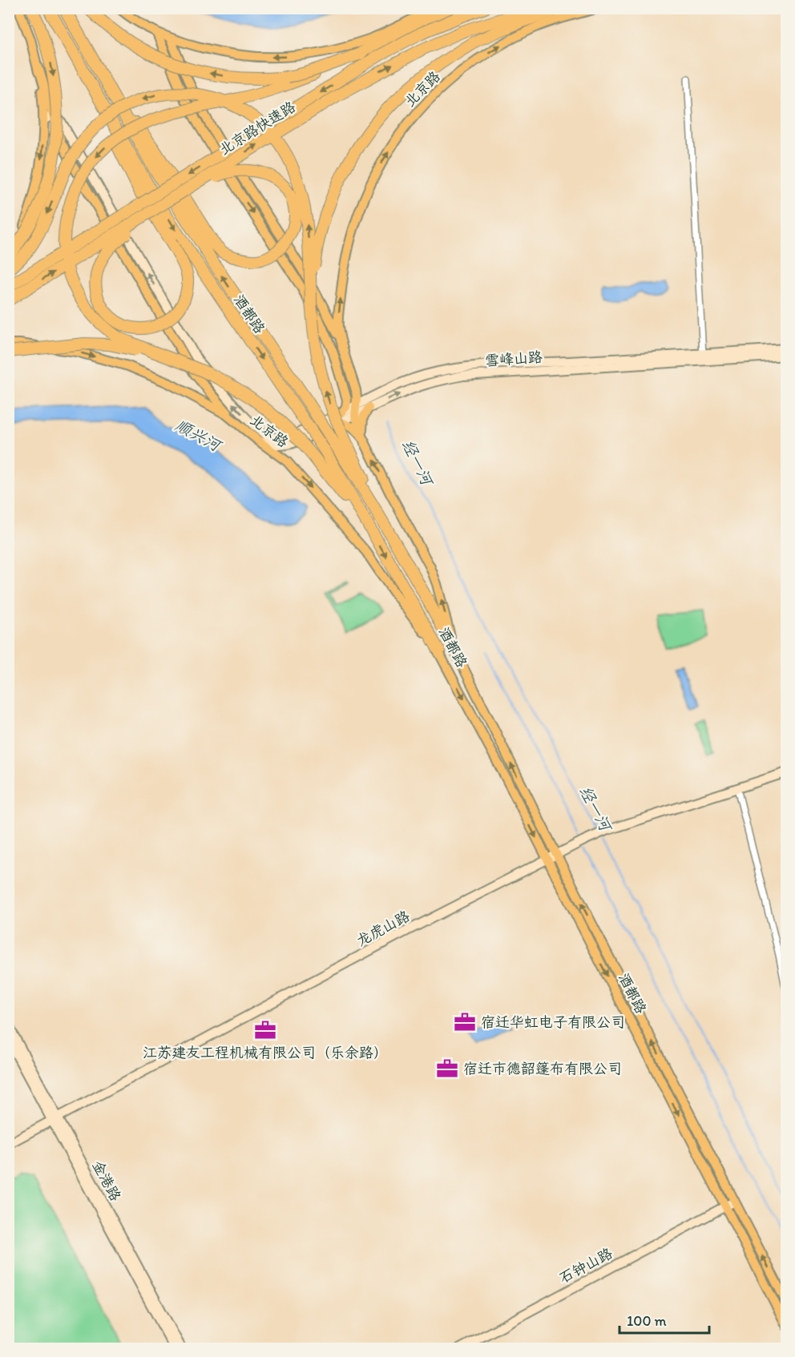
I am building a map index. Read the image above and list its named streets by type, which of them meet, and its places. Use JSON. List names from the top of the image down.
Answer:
{
  "streets": {
    "highway": ["北京路快速路", "酒都路"],
    "main road": ["北京路"],
    "street": [
      "雪峰山路",
      "龙虎山路",
      "金港路",
      "石钟山路"
    ]
  },
  "crossings": [
    ["北京路", "酒都路"],
    ["酒都路", "龙虎山路"],
    ["酒都路", "石钟山路"],
    ["龙虎山路", "金港路"]
  ],
  "water": ["顺兴河", "经一河"],
  "places": {
    "office": ["宿迁华虹电子有限公司", "江苏建友工程机械有限公司（乐余路）", "宿迁市德韶篷布有限公司"]
  },
  "scale_bar": "100 m"
}
